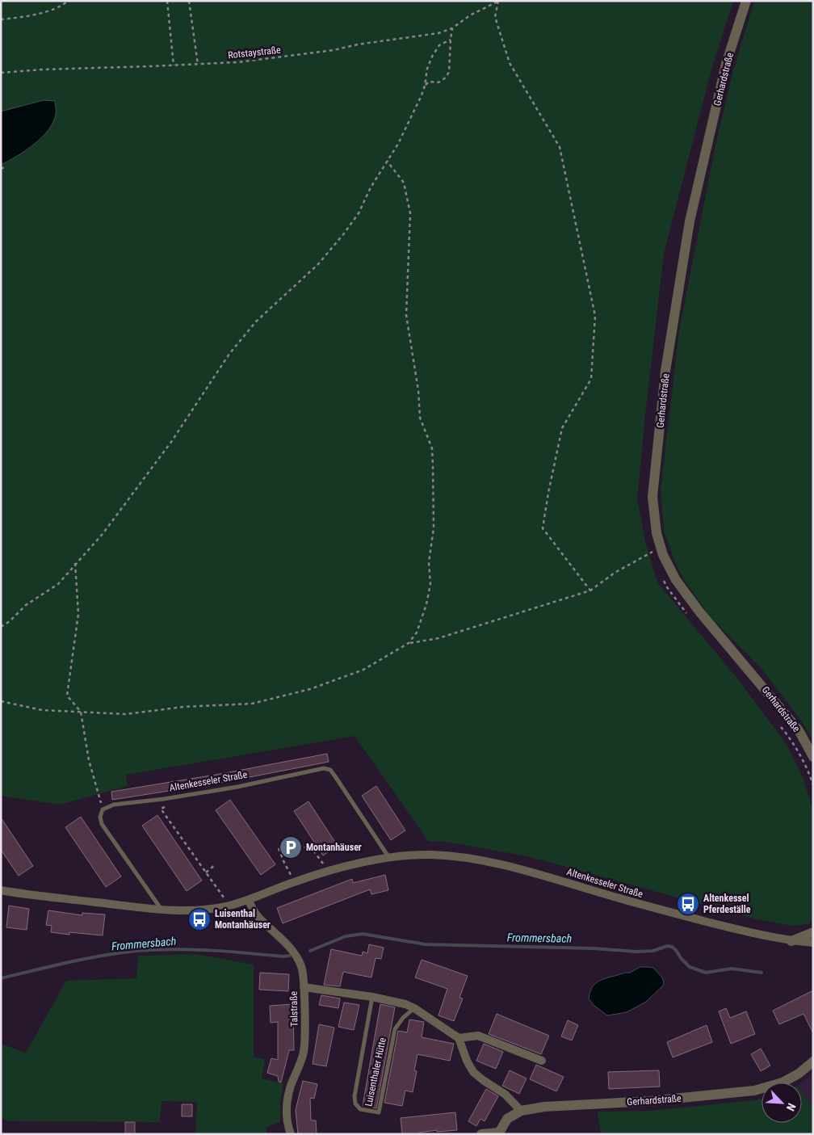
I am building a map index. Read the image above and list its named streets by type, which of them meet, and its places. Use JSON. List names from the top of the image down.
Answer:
{
  "streets": {
    "street": ["Gerhardstraße", "Altenkesseler Straße", "Talstraße"],
    "lane": ["Luisenthaler Hütte"],
    "path": ["Rotstaystraße"]
  },
  "crossings": [
    ["Altenkesseler Straße", "Talstraße"]
  ],
  "water": ["Frommersbach"],
  "places": {
    "parking": ["Montanhäuser"],
    "bus stop": ["Altenkessel Pferdeställe", "Luisenthal Montanhäuser"]
  },
  "north": "bottom right"
}
